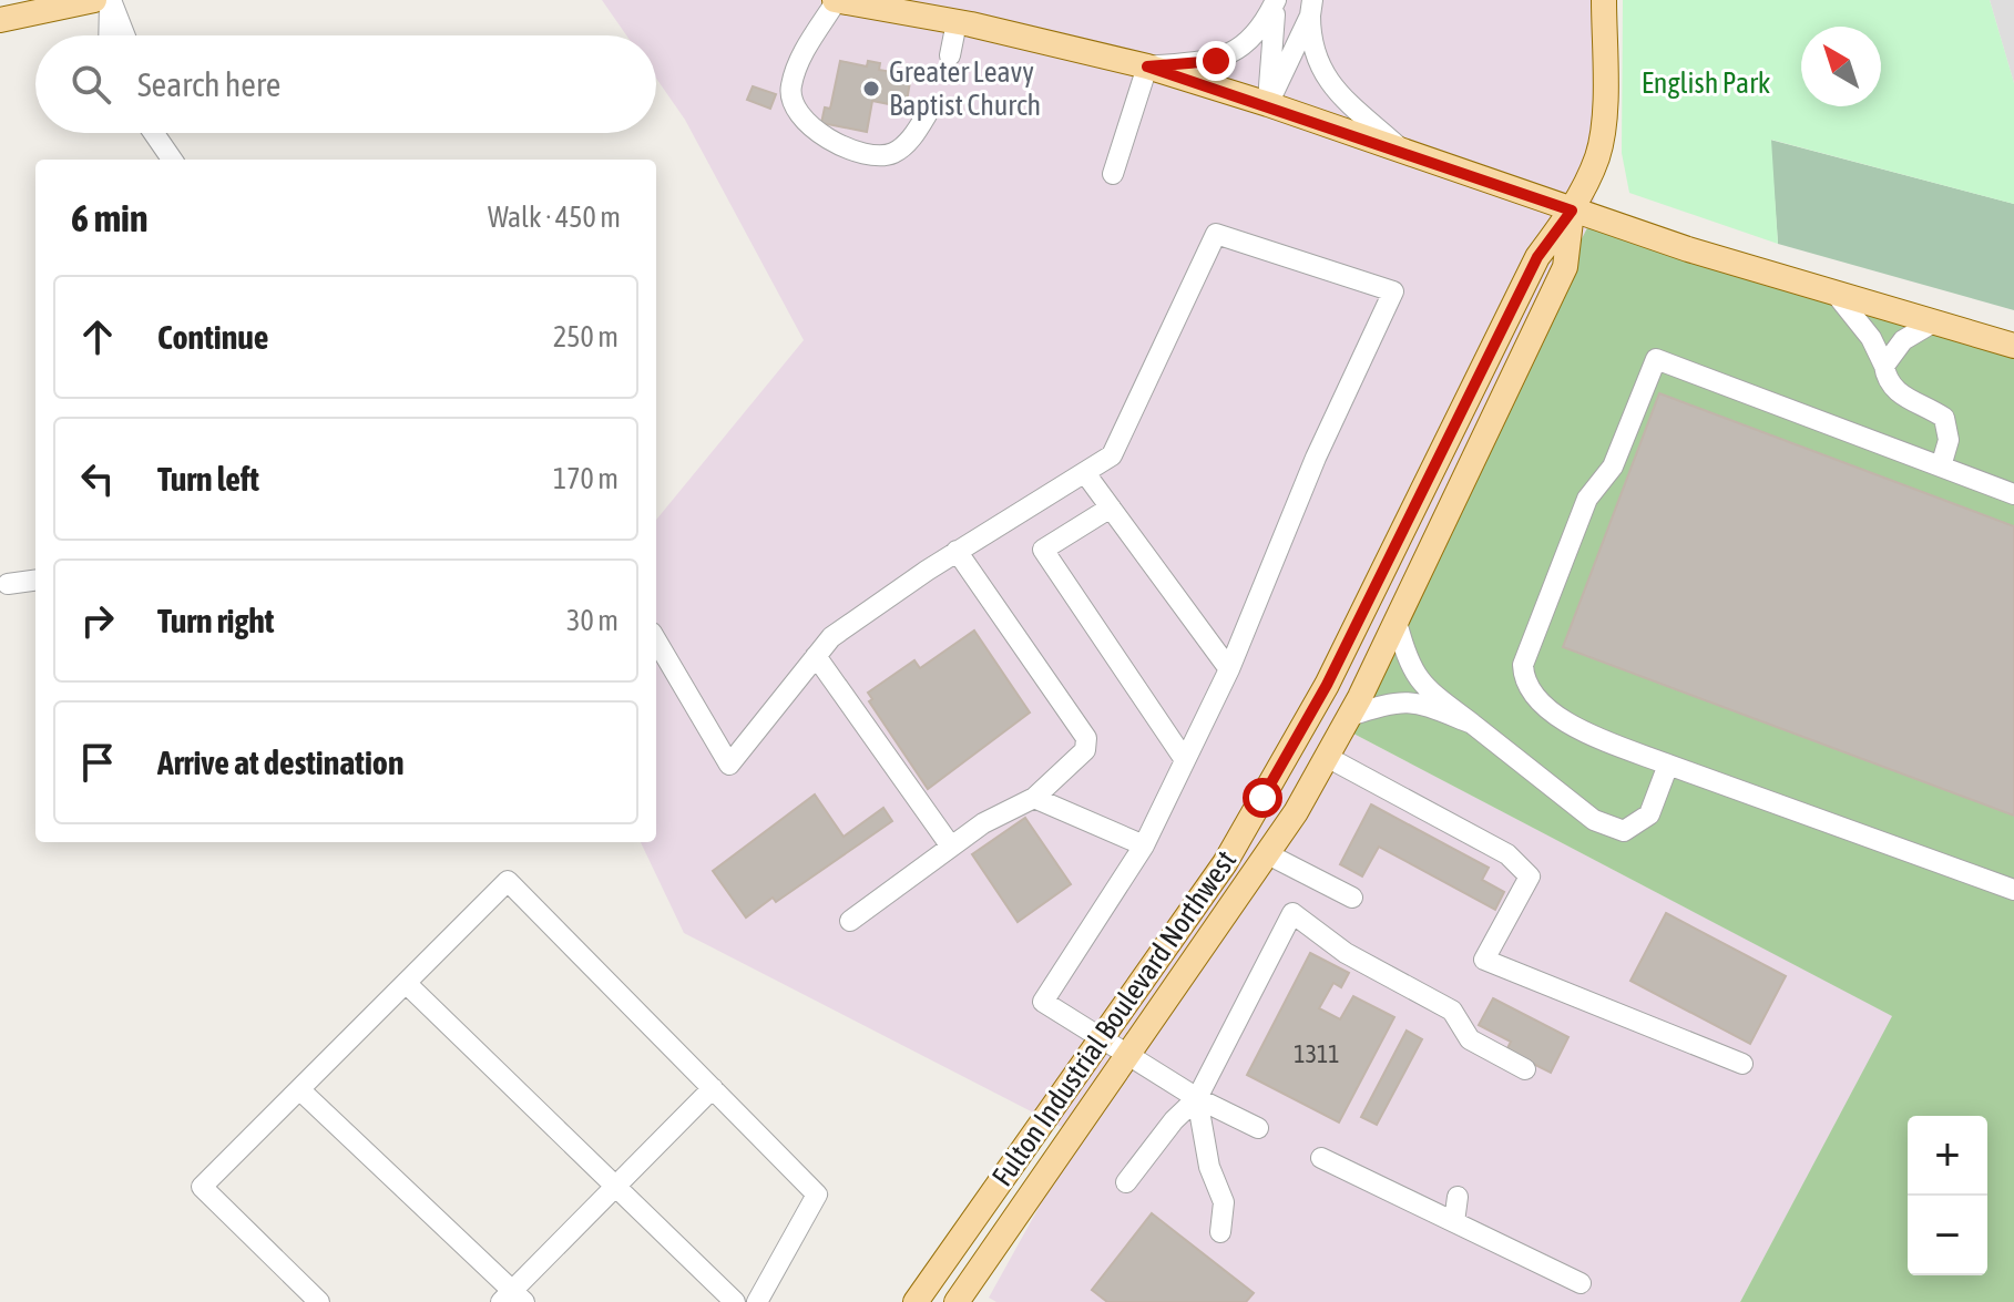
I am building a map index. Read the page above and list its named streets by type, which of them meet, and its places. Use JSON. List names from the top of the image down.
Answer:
{
  "streets": {
    "main road": ["Fulton Industrial Boulevard Northwest"]
  },
  "parks": ["English Park"],
  "places": ["Greater Leavy Baptist Church"],
  "house_numbers": ["1311"],
  "north": "top left",
  "page": {
    "search": "Search here",
    "heading": ["6 min", "Walk · 450 m"],
    "list": [
      ["Continue", "250 m"],
      ["Turn left", "170 m"],
      ["Turn right", "30 m"],
      "Arrive at destination"
    ],
    "map_buttons": ["+", "−"]
  }
}
